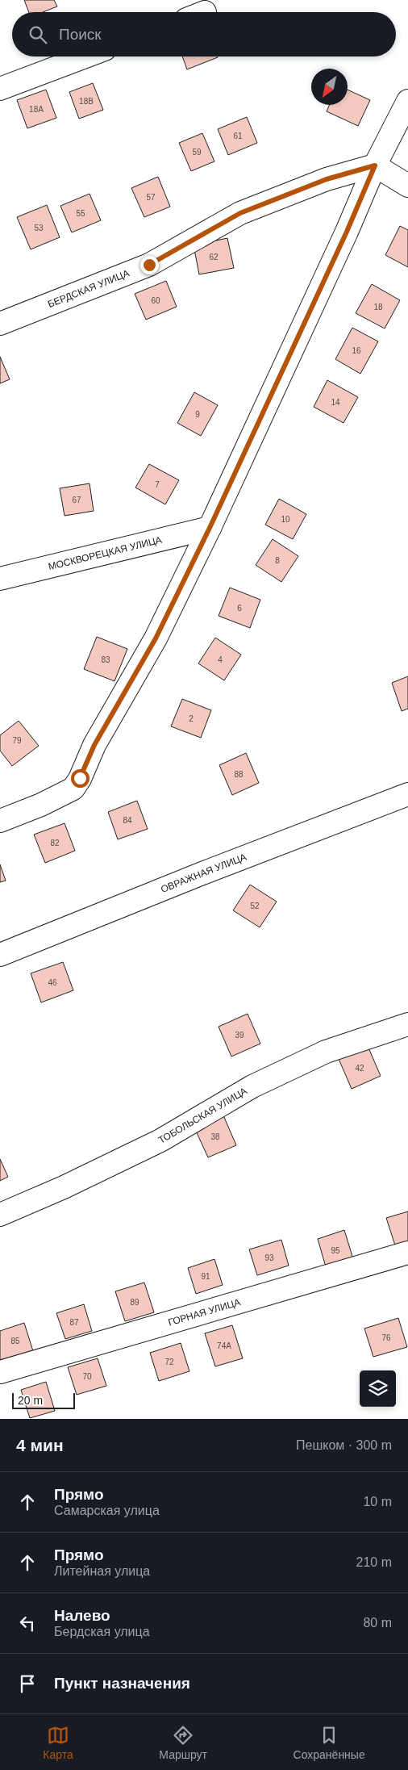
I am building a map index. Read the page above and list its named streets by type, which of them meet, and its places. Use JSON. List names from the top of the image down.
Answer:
{
  "streets": {
    "street": [
      "БЕРДСКАЯ УЛИЦА",
      "МОСКВОРЕЦКАЯ УЛИЦА",
      "ОВРАЖНАЯ УЛИЦА",
      "ТОБОЛЬСКАЯ УЛИЦА",
      "ГОРНАЯ УЛИЦА"
    ]
  },
  "house_numbers": [
    "18В",
    "18А",
    "61",
    "59",
    "57",
    "55",
    "53",
    "62",
    "60",
    "18",
    "16",
    "14",
    "9",
    "7",
    "67",
    "10",
    "8",
    "6",
    "83",
    "4",
    "2",
    "79",
    "88",
    "84",
    "82",
    "52",
    "46",
    "39",
    "42",
    "38",
    "95",
    "93",
    "91",
    "89",
    "87",
    "76",
    "85",
    "74А",
    "72",
    "70"
  ],
  "scale_bar": "20 m",
  "north": "bottom left",
  "page": {
    "search": "Поиск",
    "scale": "20 m",
    "heading": ["4 мин", "Пешком · 300 m"],
    "list": [
      ["Прямо", "Самарская улица", "10 m"],
      ["Прямо", "Литейная улица", "210 m"],
      ["Налево", "Бердская улица", "80 m"],
      "Пункт назначения"
    ],
    "nav": ["Карта", "Маршрут", "Сохранённые"]
  }
}
